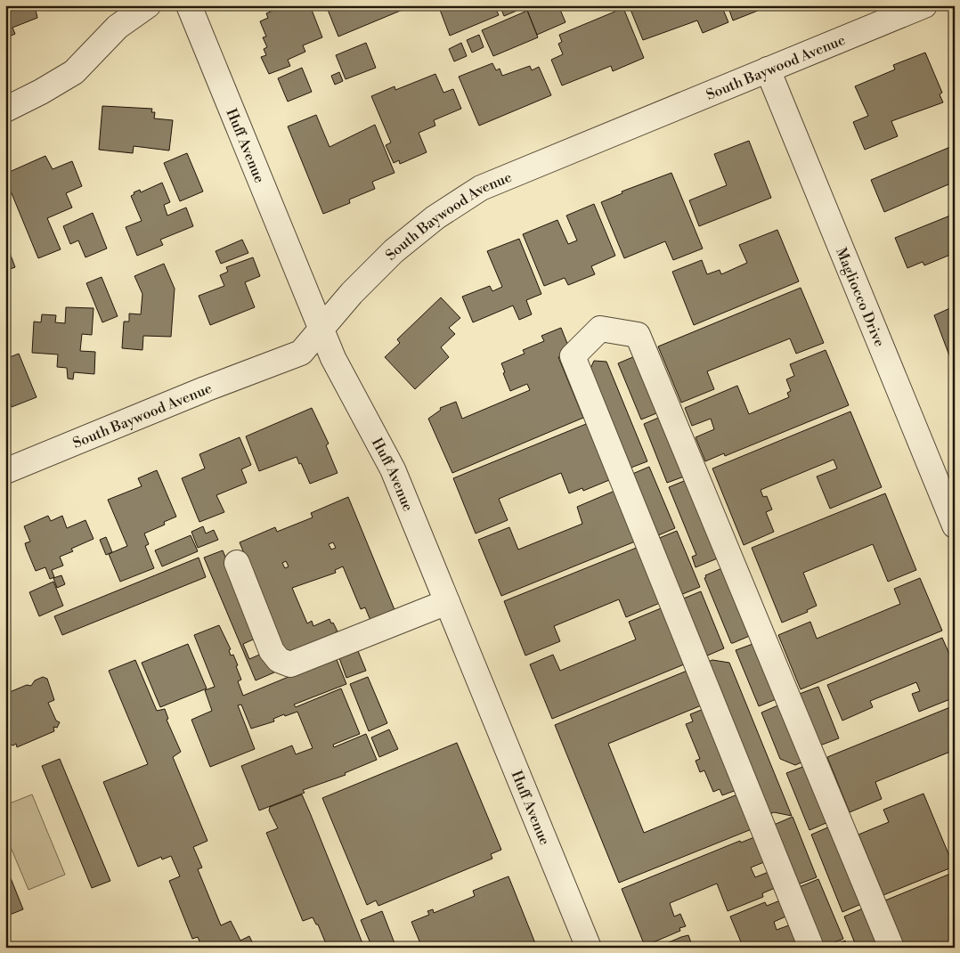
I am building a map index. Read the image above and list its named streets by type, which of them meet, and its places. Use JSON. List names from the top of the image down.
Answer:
{
  "streets": {
    "street": ["South Baywood Avenue", "Huff Avenue", "Magliocco Drive"]
  },
  "crossings": [
    ["South Baywood Avenue", "Huff Avenue"],
    ["South Baywood Avenue", "Magliocco Drive"]
  ]
}
